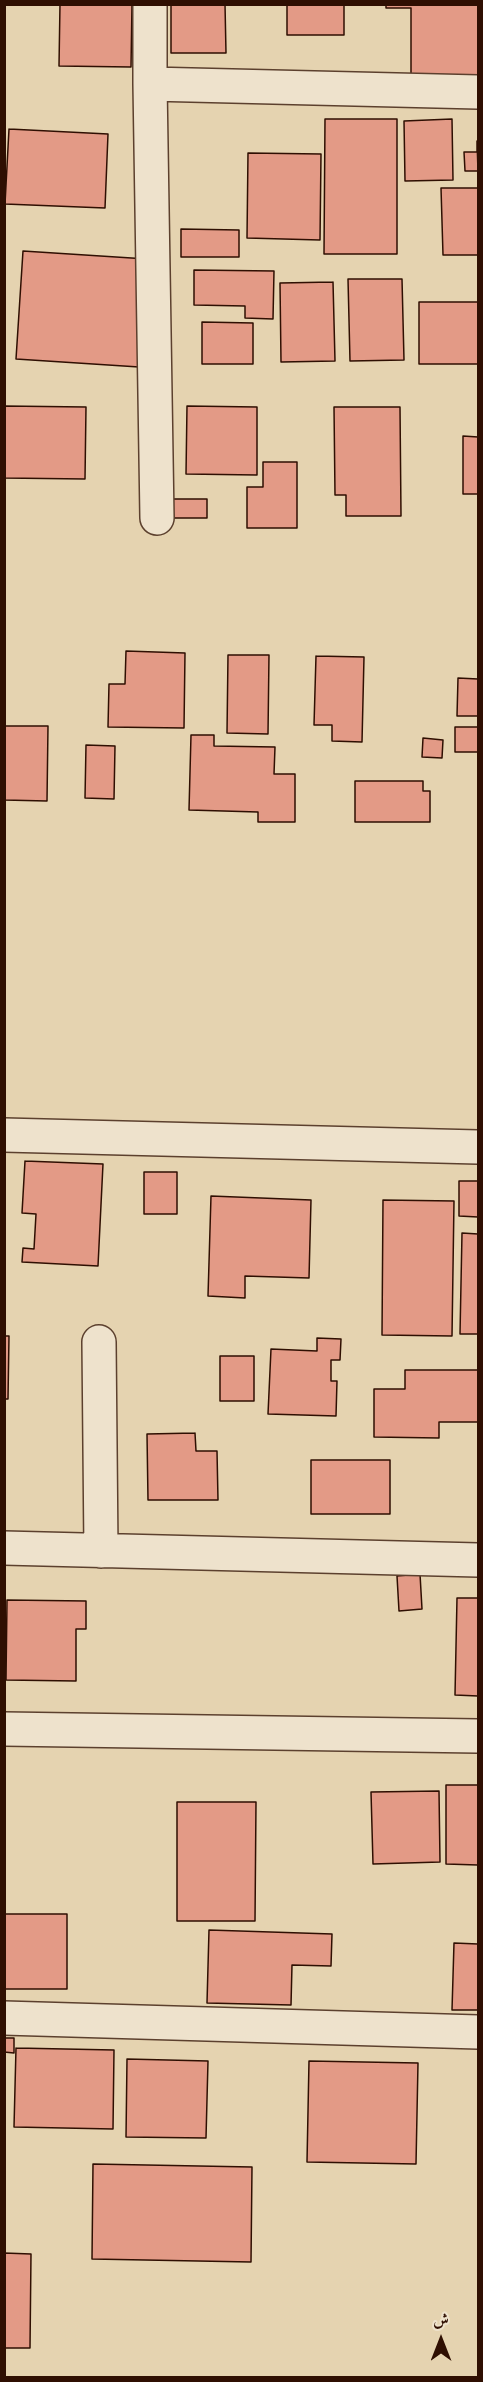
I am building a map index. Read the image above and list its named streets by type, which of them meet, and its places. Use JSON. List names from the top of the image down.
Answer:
{
  "north": "top"
}
